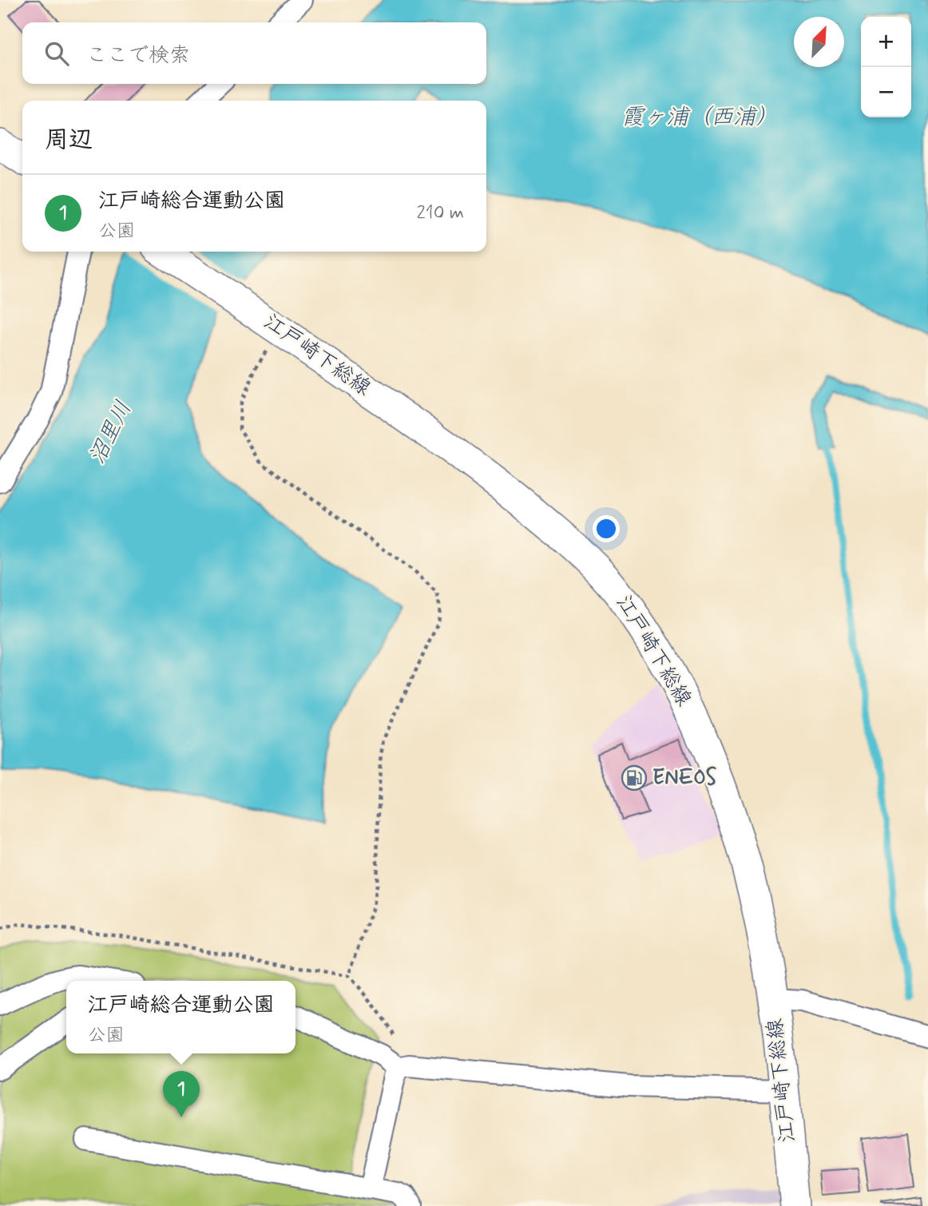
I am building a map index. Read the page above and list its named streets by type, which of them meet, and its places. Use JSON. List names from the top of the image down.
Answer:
{
  "streets": {
    "main road": ["江戸崎下総線"]
  },
  "water": ["霞ヶ浦（西浦）", "沼里川"],
  "places": {
    "fuel station": ["ENEOS"]
  },
  "north": "top right",
  "page": {
    "map_buttons": ["+", "−"],
    "search": "ここで検索",
    "heading": "周辺",
    "list": [
      {
        "mark": "1",
        "name": "江戸崎総合運動公園",
        "note": "公園",
        "value": "210 m"
      }
    ],
    "popup": ["江戸崎総合運動公園", "公園"],
    "pins": "1"
  }
}
